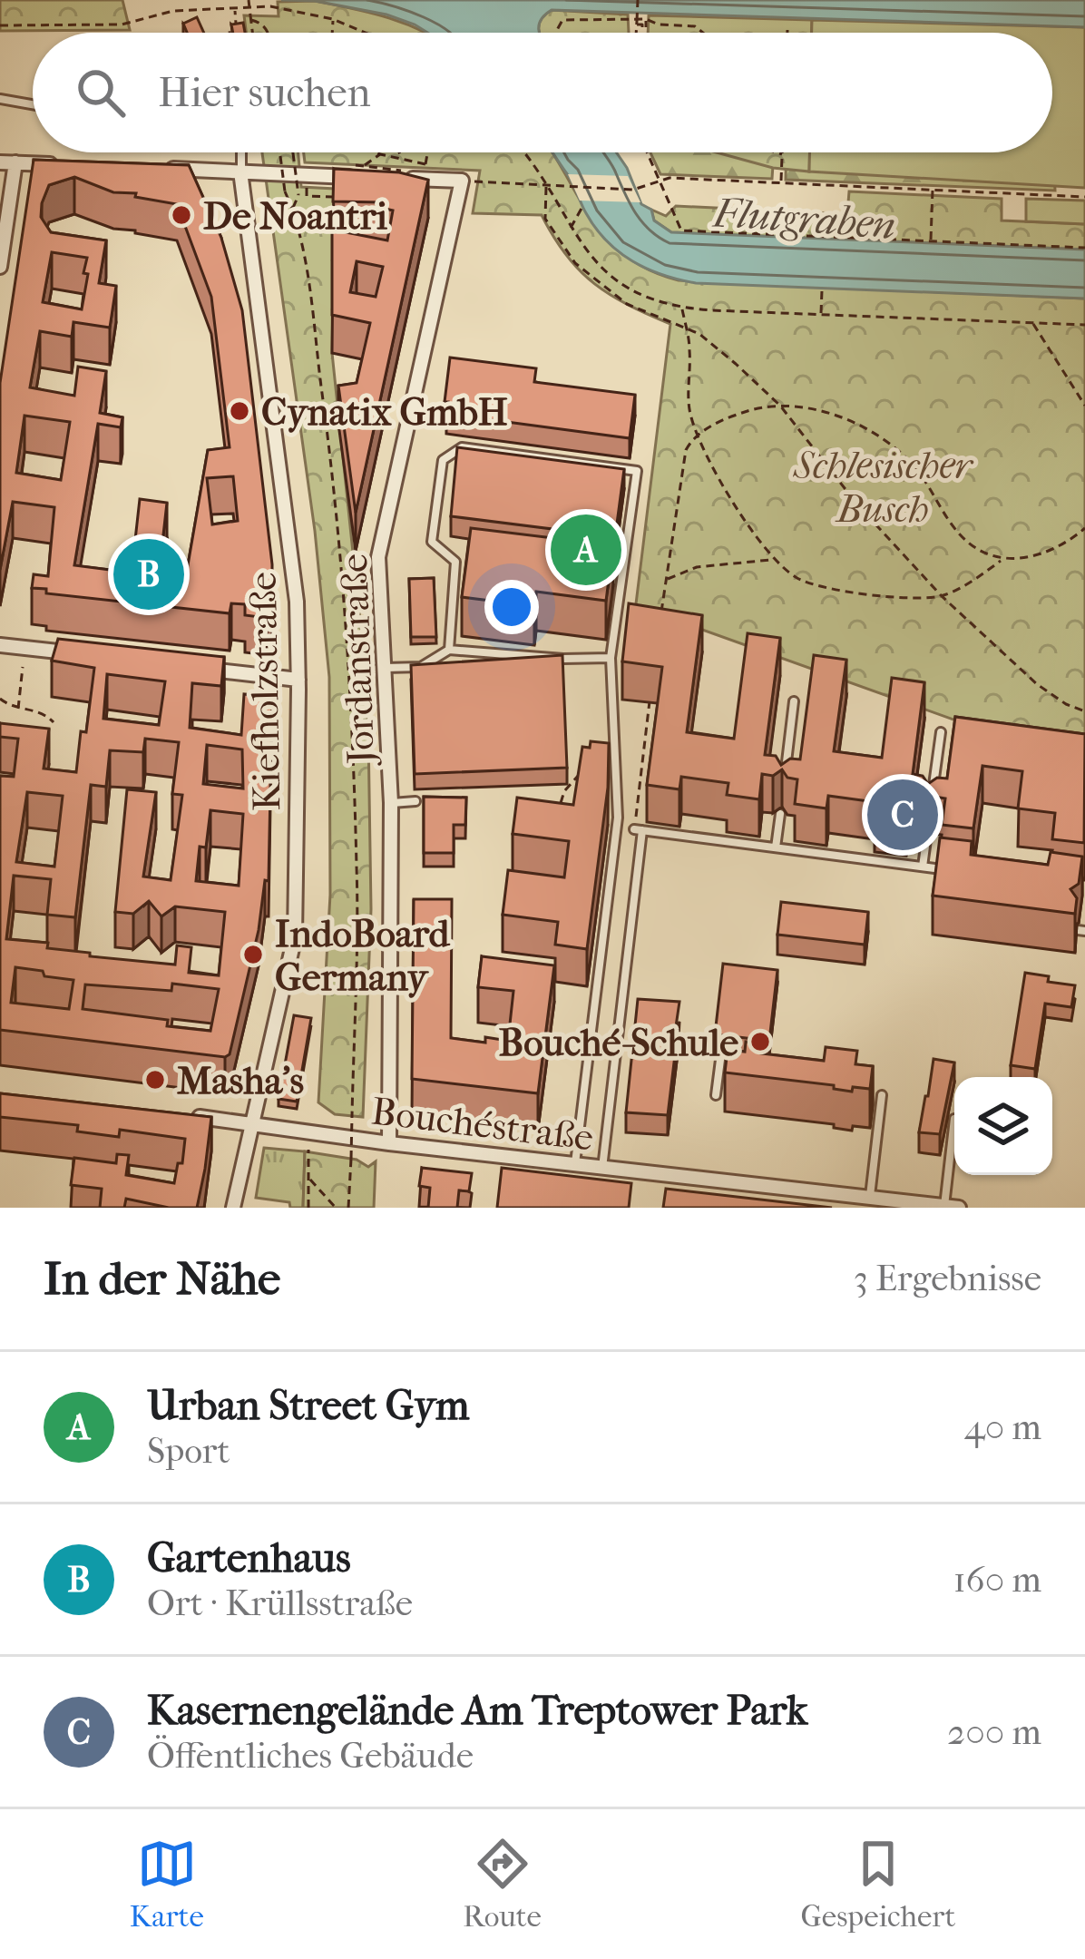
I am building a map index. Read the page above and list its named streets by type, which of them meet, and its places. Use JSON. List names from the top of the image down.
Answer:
{
  "streets": {
    "street": ["Jordanstraße", "Kiefholzstraße", "Bouchéstraße"]
  },
  "crossings": [
    ["Jordanstraße", "Bouchéstraße"],
    ["Kiefholzstraße", "Bouchéstraße"]
  ],
  "water": ["Flutgraben"],
  "parks": ["Schlesischer Busch"],
  "places": [
    "De Noantri",
    "Cynatix GmbH",
    "IndoBoard Germany",
    "Bouché-Schule",
    "Masha’s"
  ],
  "page": {
    "search": "Hier suchen",
    "pins": ["A", "B", "C"],
    "heading": ["In der Nähe", "3 Ergebnisse"],
    "list": [
      {
        "mark": "A",
        "name": "Urban Street Gym",
        "note": "Sport",
        "value": "40 m"
      },
      {
        "mark": "B",
        "name": "Gartenhaus",
        "note": "Ort · Krüllsstraße",
        "value": "160 m"
      },
      {
        "mark": "C",
        "name": "Kasernengelände Am Treptower Park",
        "note": "Öffentliches Gebäude",
        "value": "200 m"
      }
    ],
    "nav": ["Karte", "Route", "Gespeichert"]
  }
}
